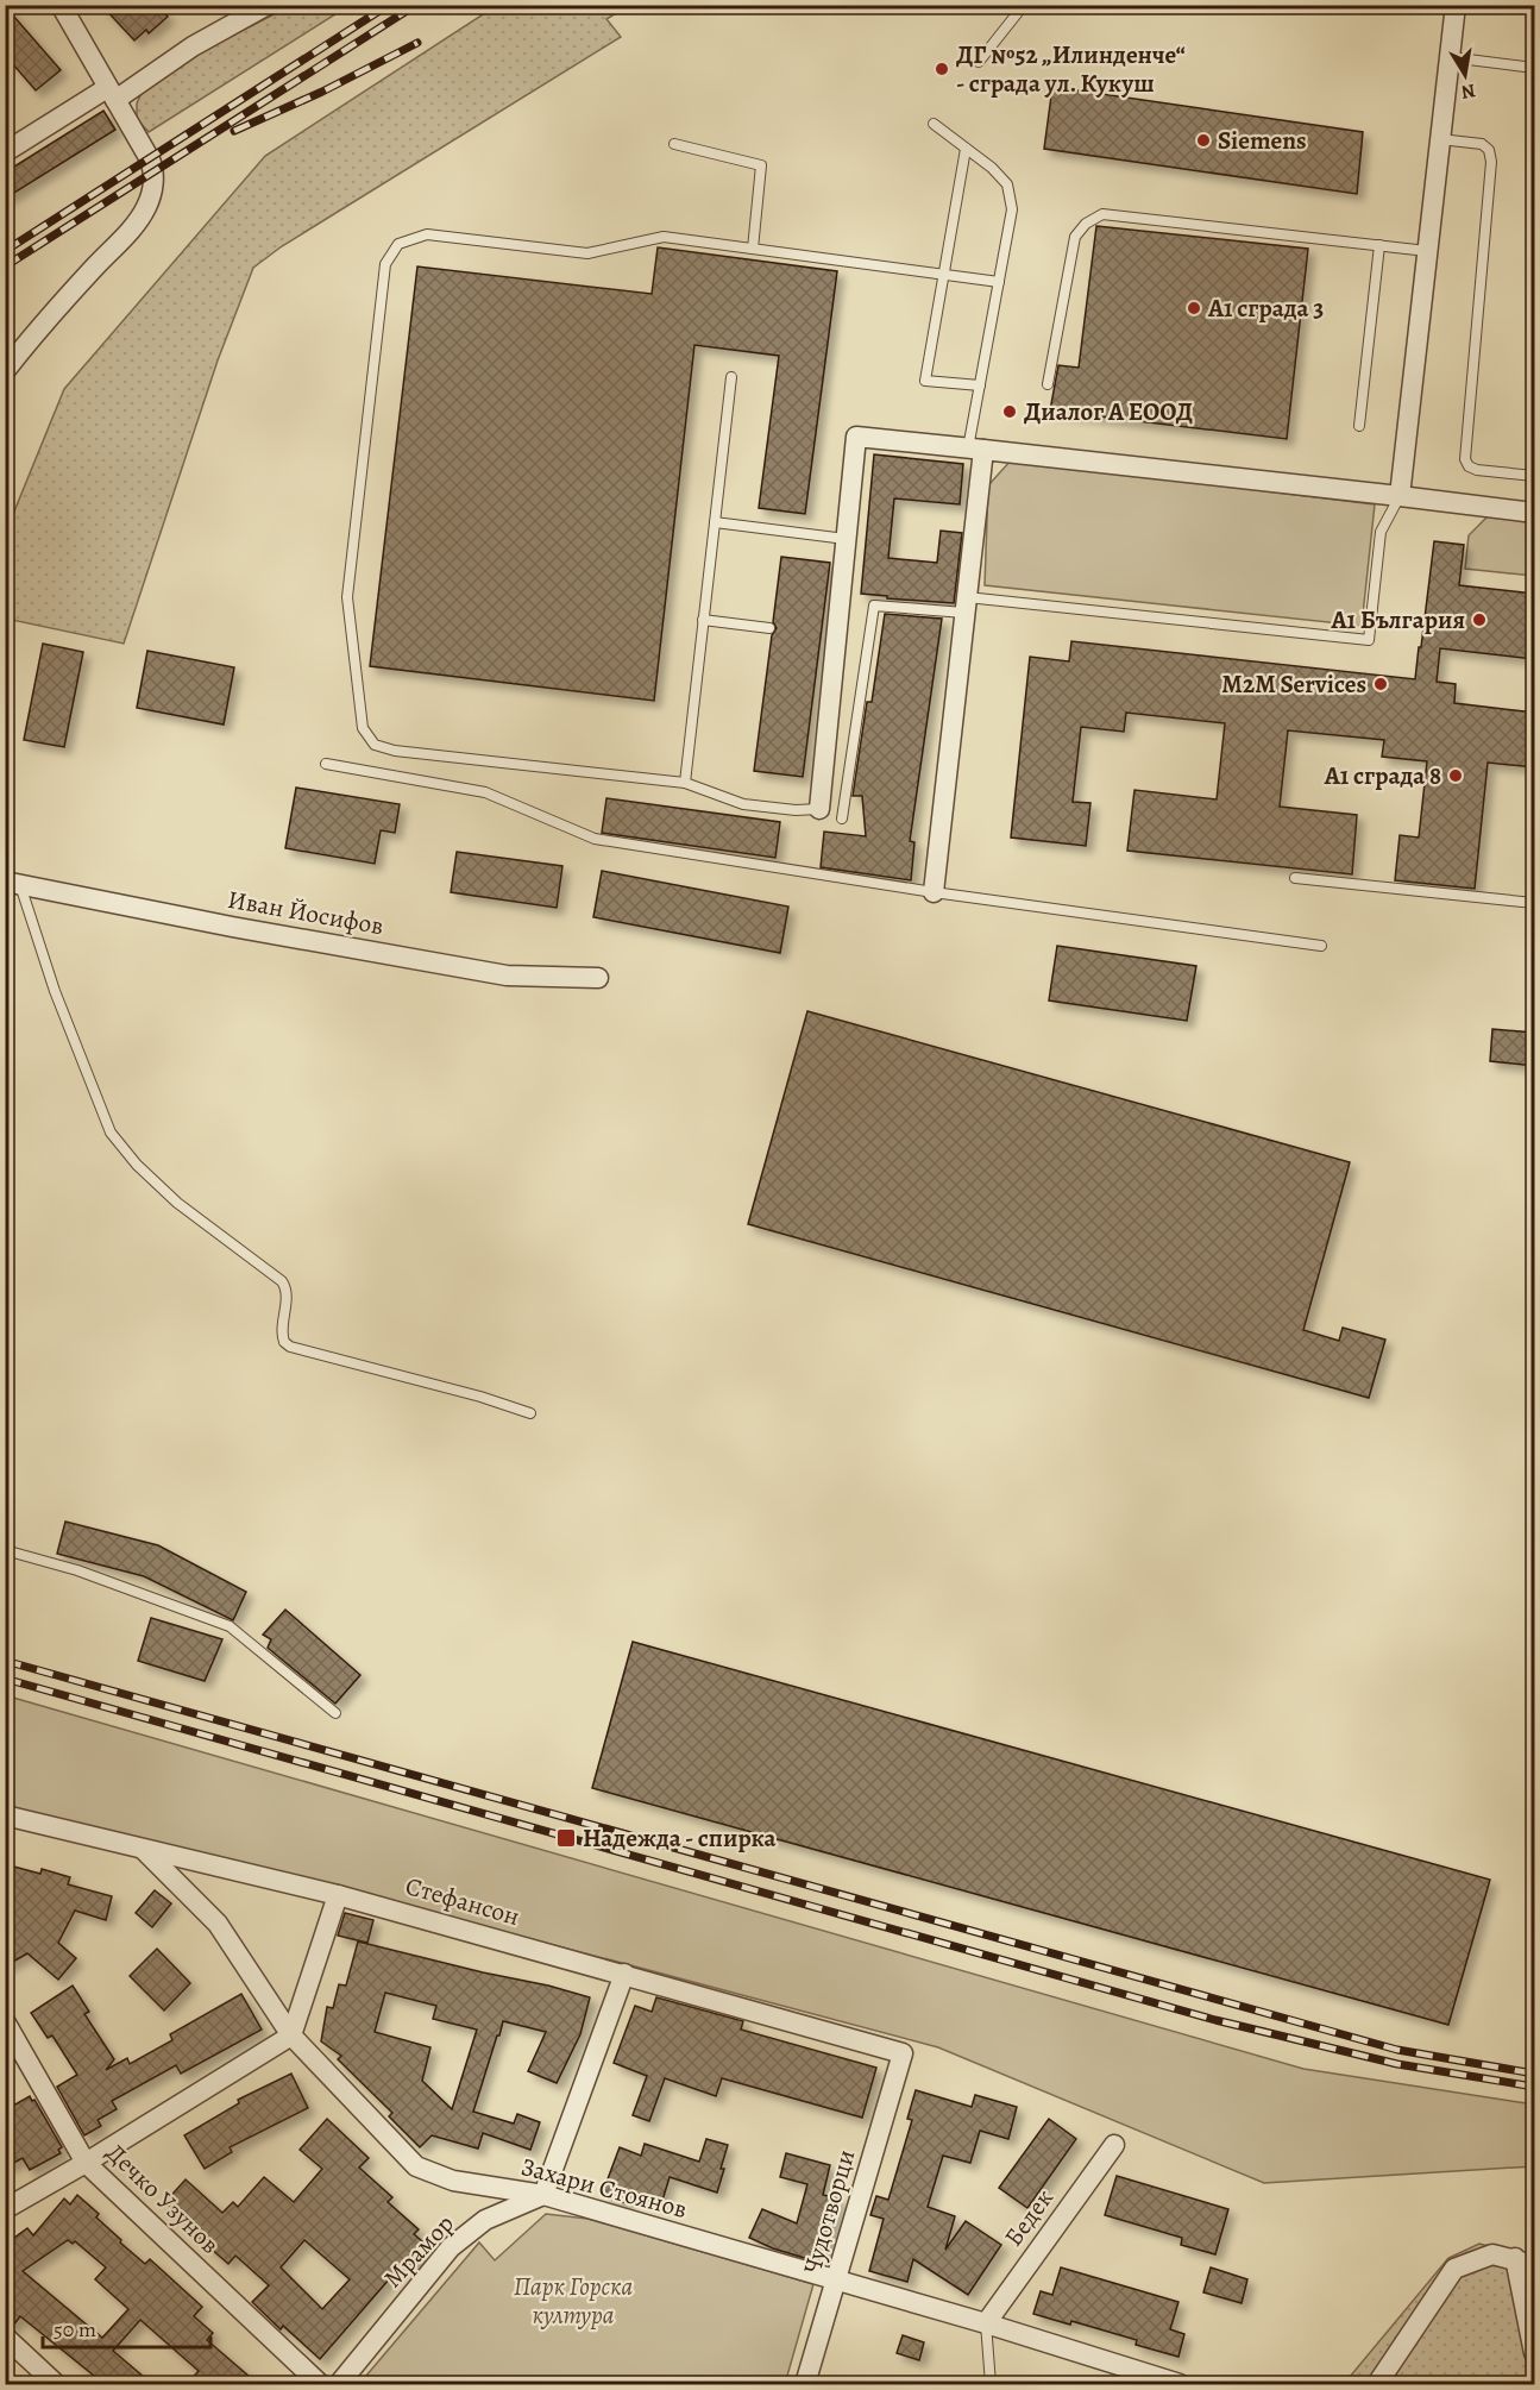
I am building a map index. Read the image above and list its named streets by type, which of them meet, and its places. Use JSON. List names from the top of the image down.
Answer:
{
  "streets": {
    "street": [
      "Иван Йосифов",
      "Стефансон",
      "Захари Стоянов",
      "Дечко Узунов",
      "Чудотворци",
      "Бедек",
      "Мрамор"
    ]
  },
  "crossings": [
    ["Стефансон", "Захари Стоянов"],
    ["Стефансон", "Чудотворци"],
    ["Захари Стоянов", "Чудотворци"],
    ["Захари Стоянов", "Бедек"],
    ["Захари Стоянов", "Мрамор"]
  ],
  "parks": ["Парк Горска култура"],
  "places": {
    "other": [
      "ДГ №52 „Илинденче“ - сграда ул. Кукуш",
      "Siemens",
      "А1 сграда 3",
      "Диалог А ЕООД",
      "А1 България",
      "M2M Services",
      "А1 сграда 8"
    ],
    "transit": ["Надежда - спирка"]
  },
  "scale_bar": "50 m",
  "north": "bottom"
}
